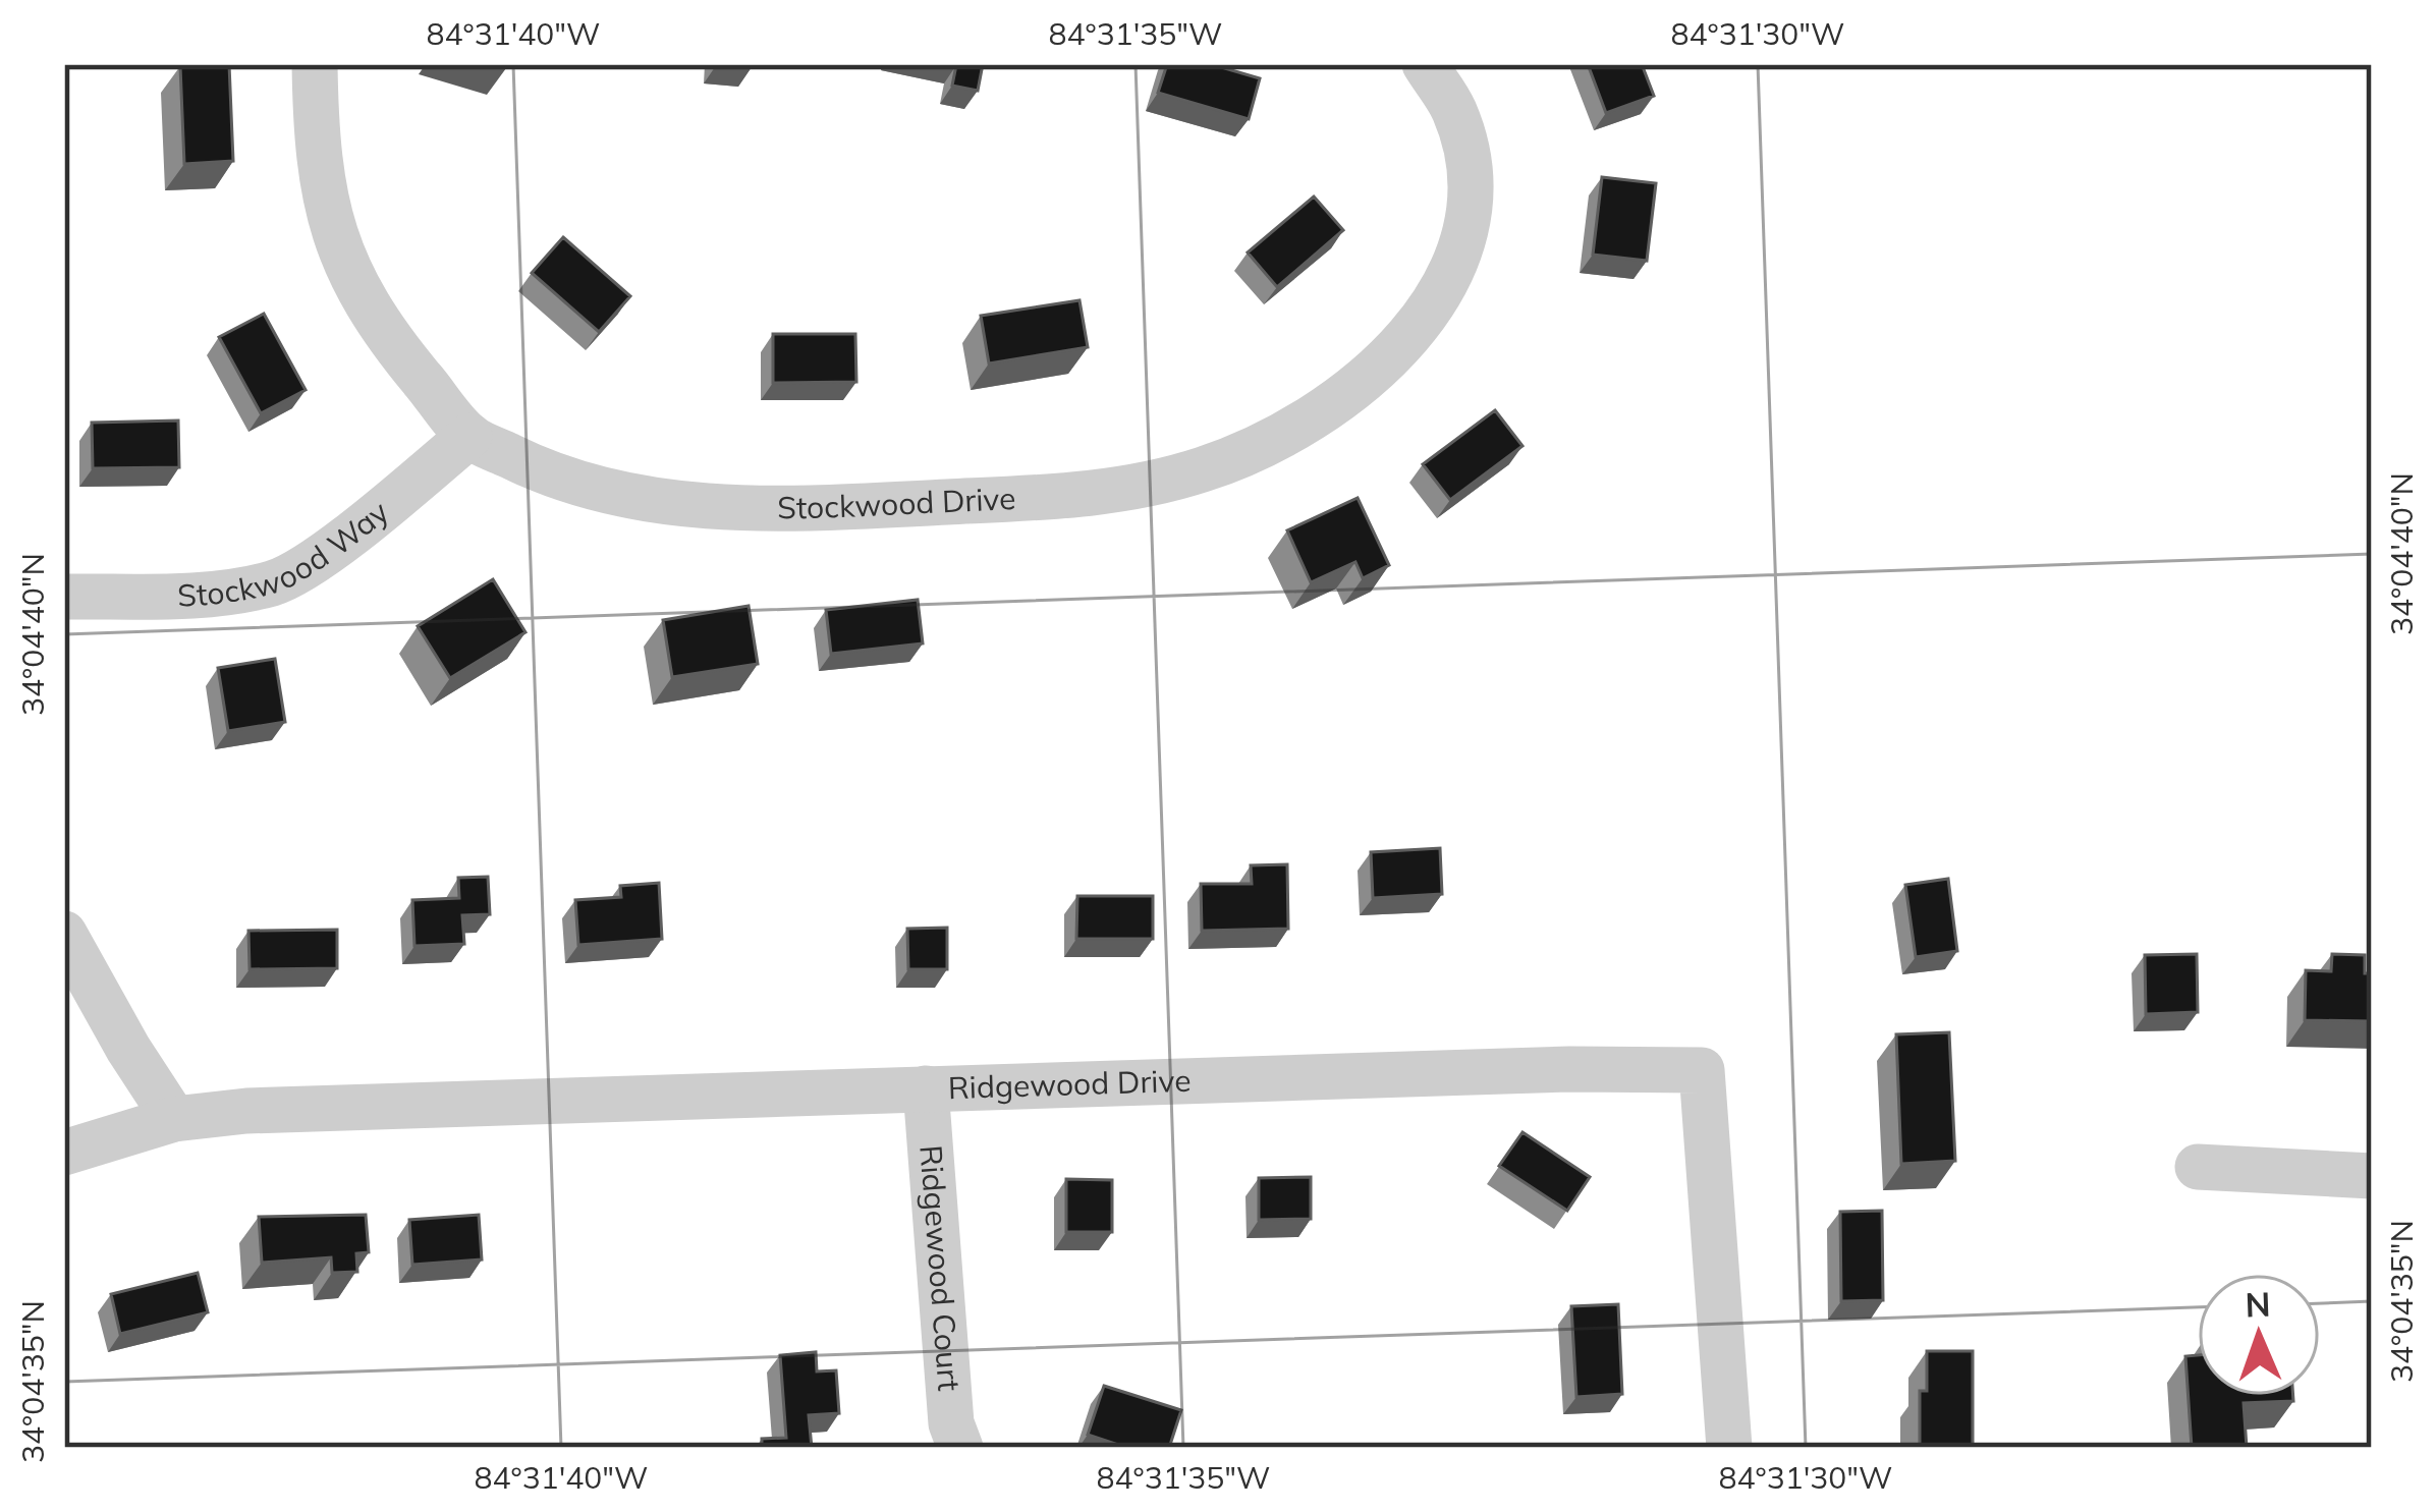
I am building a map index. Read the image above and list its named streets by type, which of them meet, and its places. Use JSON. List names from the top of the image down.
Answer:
{
  "streets": {
    "street": [
      "Stockwood Drive",
      "Stockwood Way",
      "Ridgewood Drive",
      "Ridgewood Court"
    ]
  },
  "crossings": [
    ["Stockwood Drive", "Stockwood Way"],
    ["Ridgewood Drive", "Ridgewood Court"]
  ],
  "north": "top",
  "coordinates": [
    "84°31'40\"W",
    "84°31'35\"W",
    "84°31'30\"W",
    "34°04'40\"N",
    "34°04'35\"N"
  ]
}
